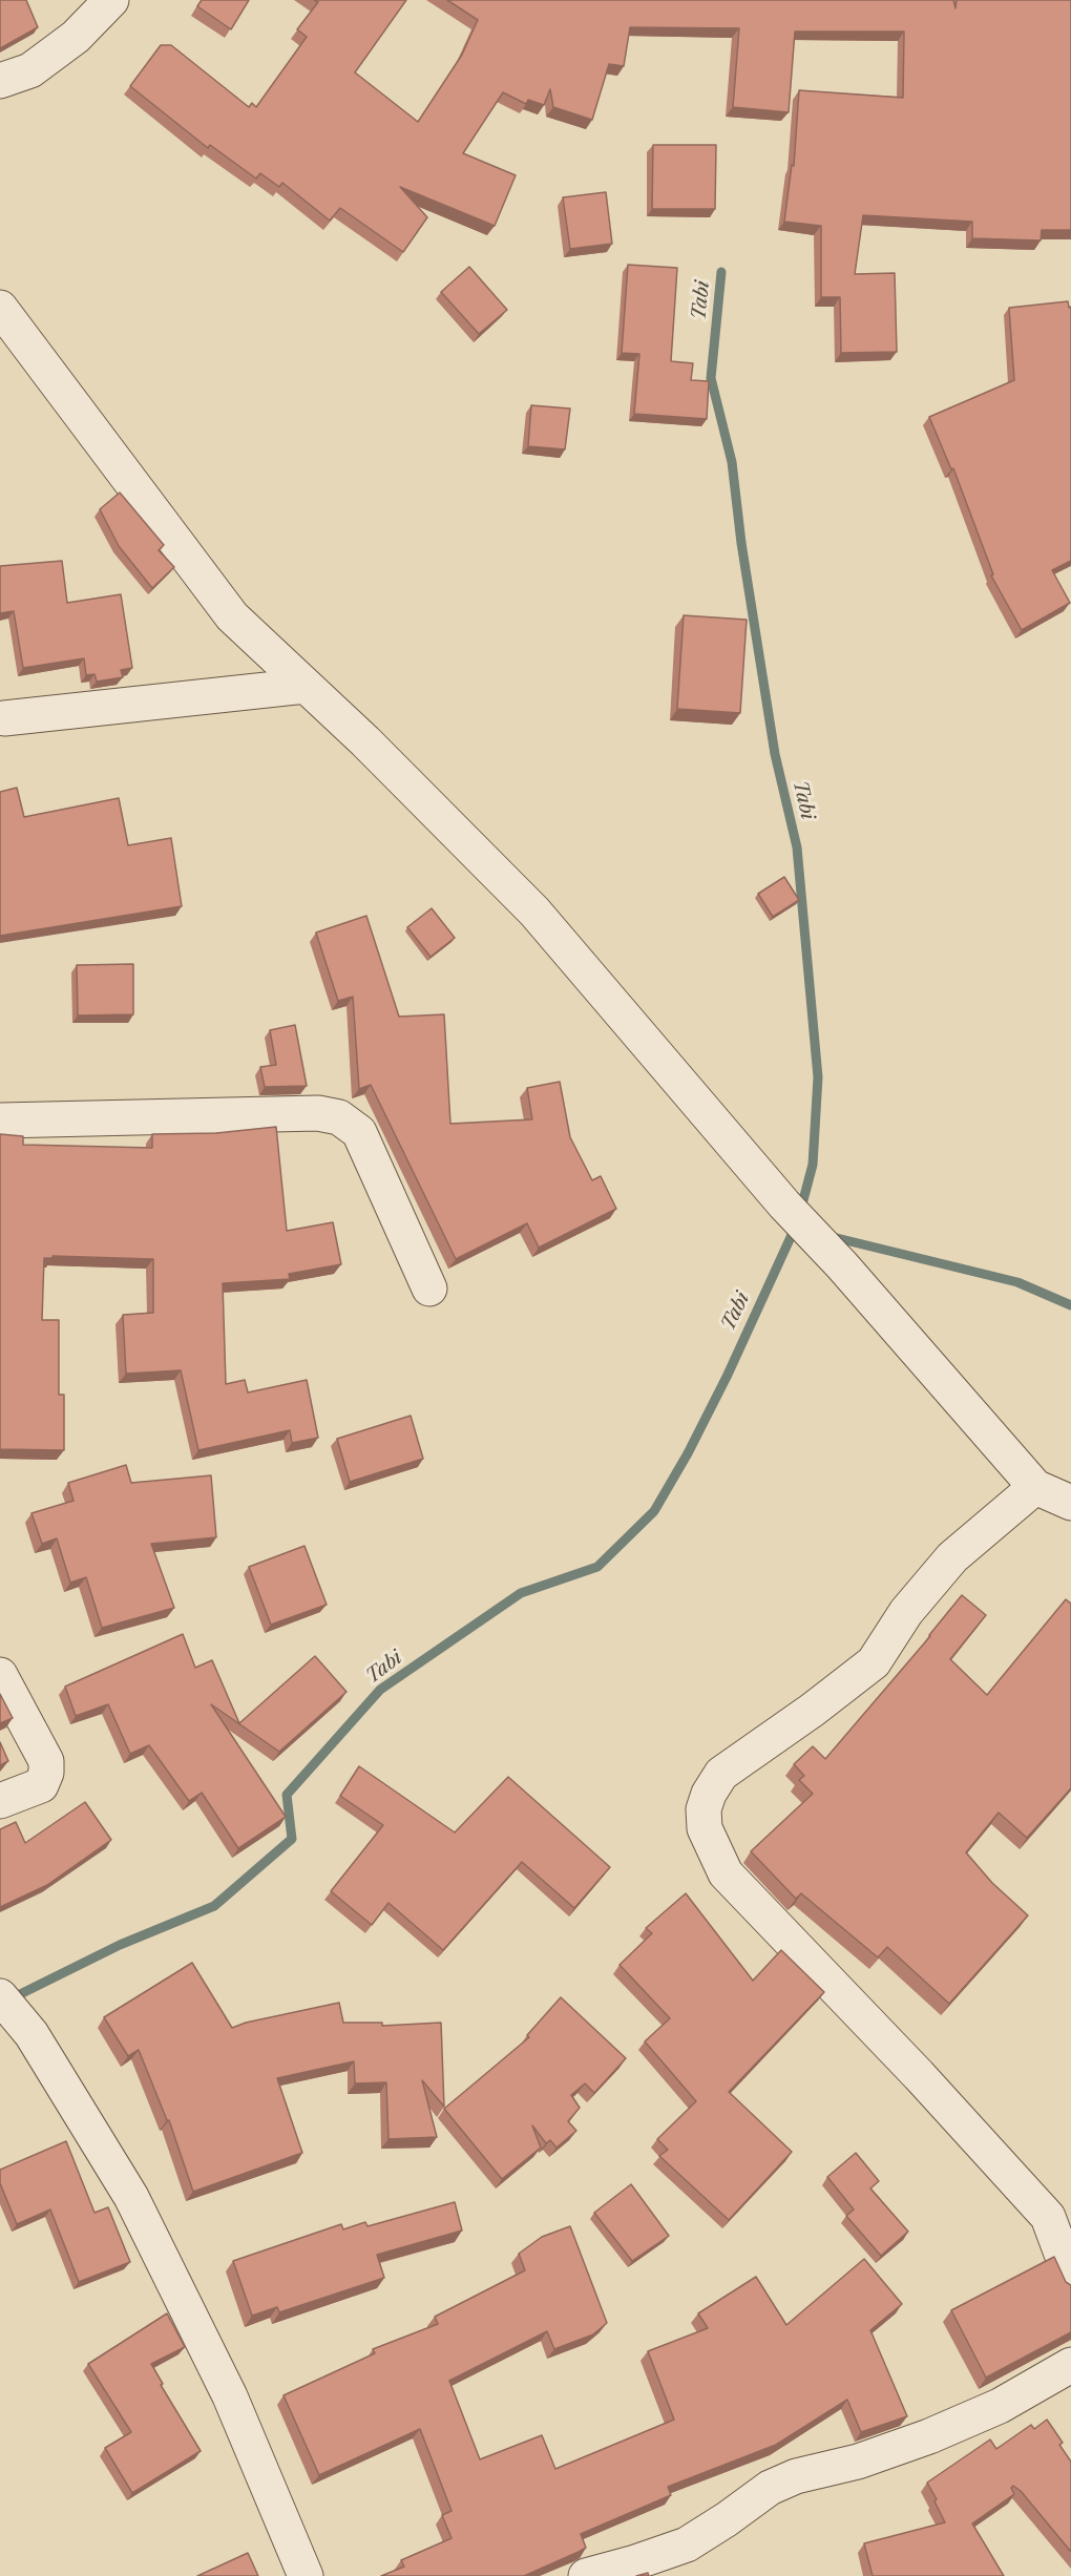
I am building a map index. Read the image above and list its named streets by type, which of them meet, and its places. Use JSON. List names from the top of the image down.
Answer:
{
  "water": ["Tabi"]
}
